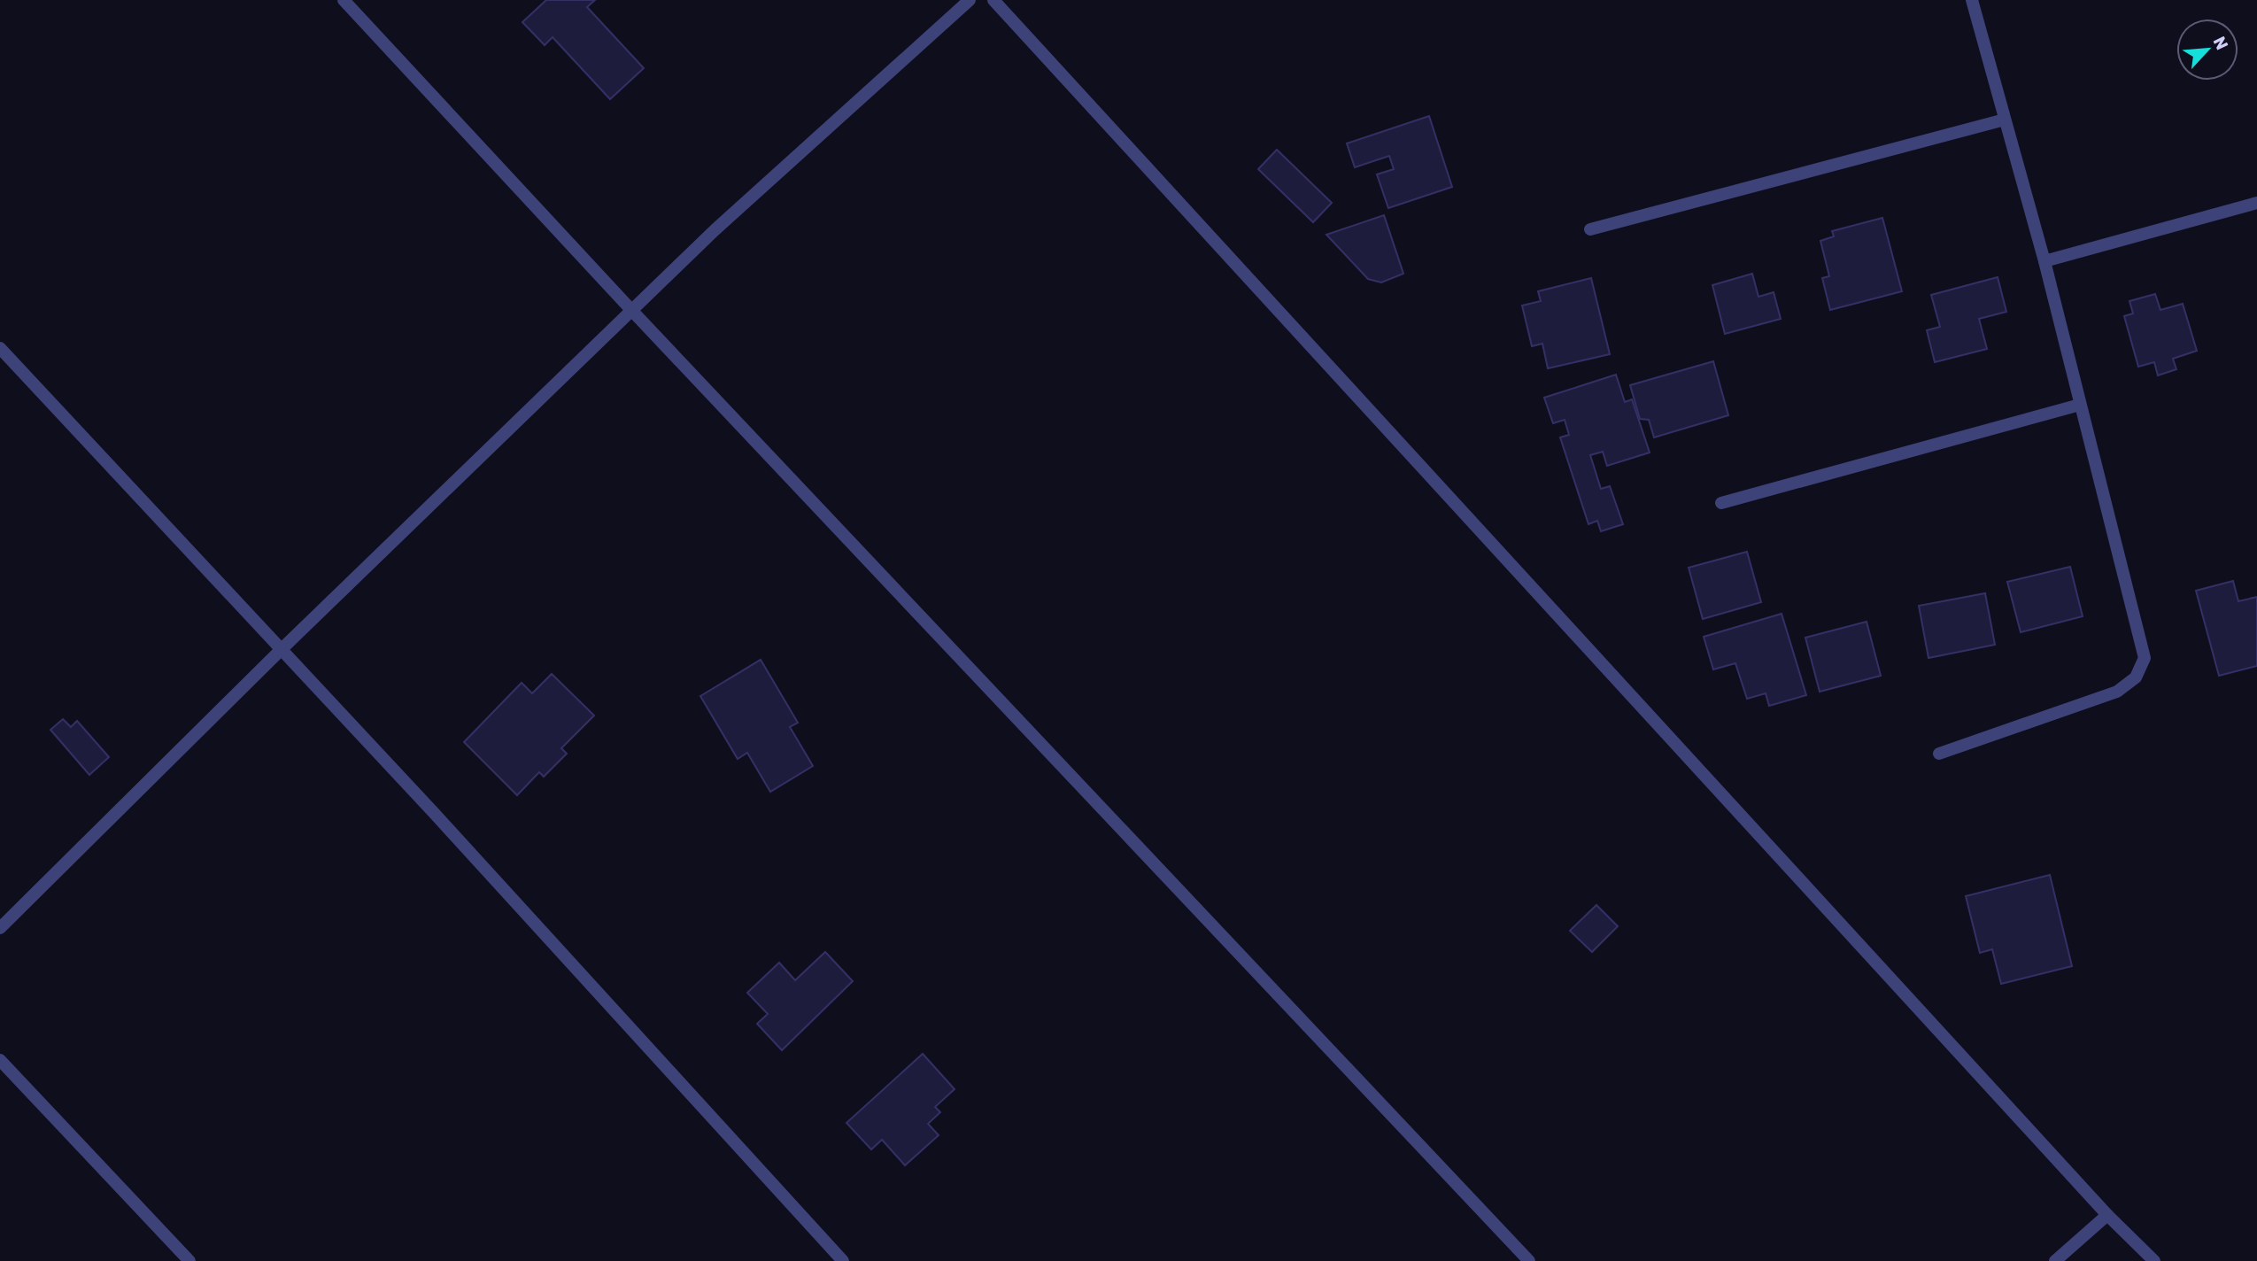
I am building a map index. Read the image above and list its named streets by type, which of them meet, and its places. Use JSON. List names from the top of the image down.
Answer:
{
  "north": "top right"
}
